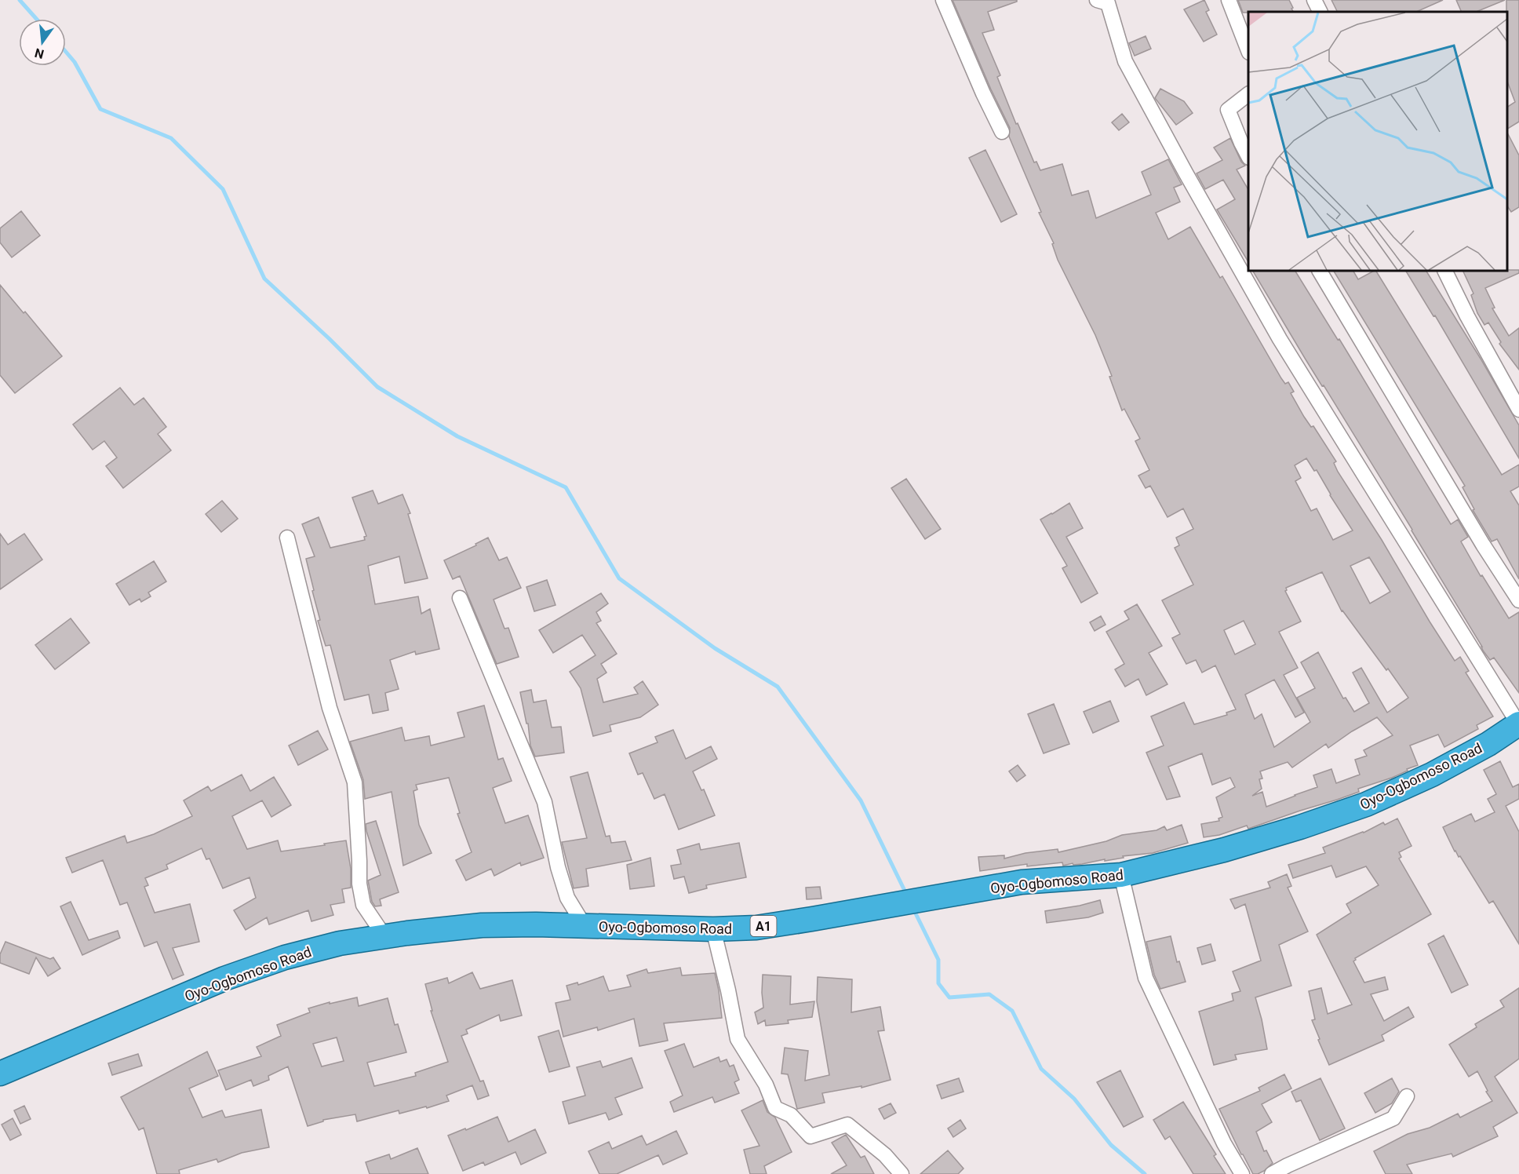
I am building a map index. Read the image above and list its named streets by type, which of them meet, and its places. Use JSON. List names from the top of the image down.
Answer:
{
  "streets": {
    "highway": ["Oyo-Ogbomoso Road", "A1"]
  },
  "north": "bottom"
}
